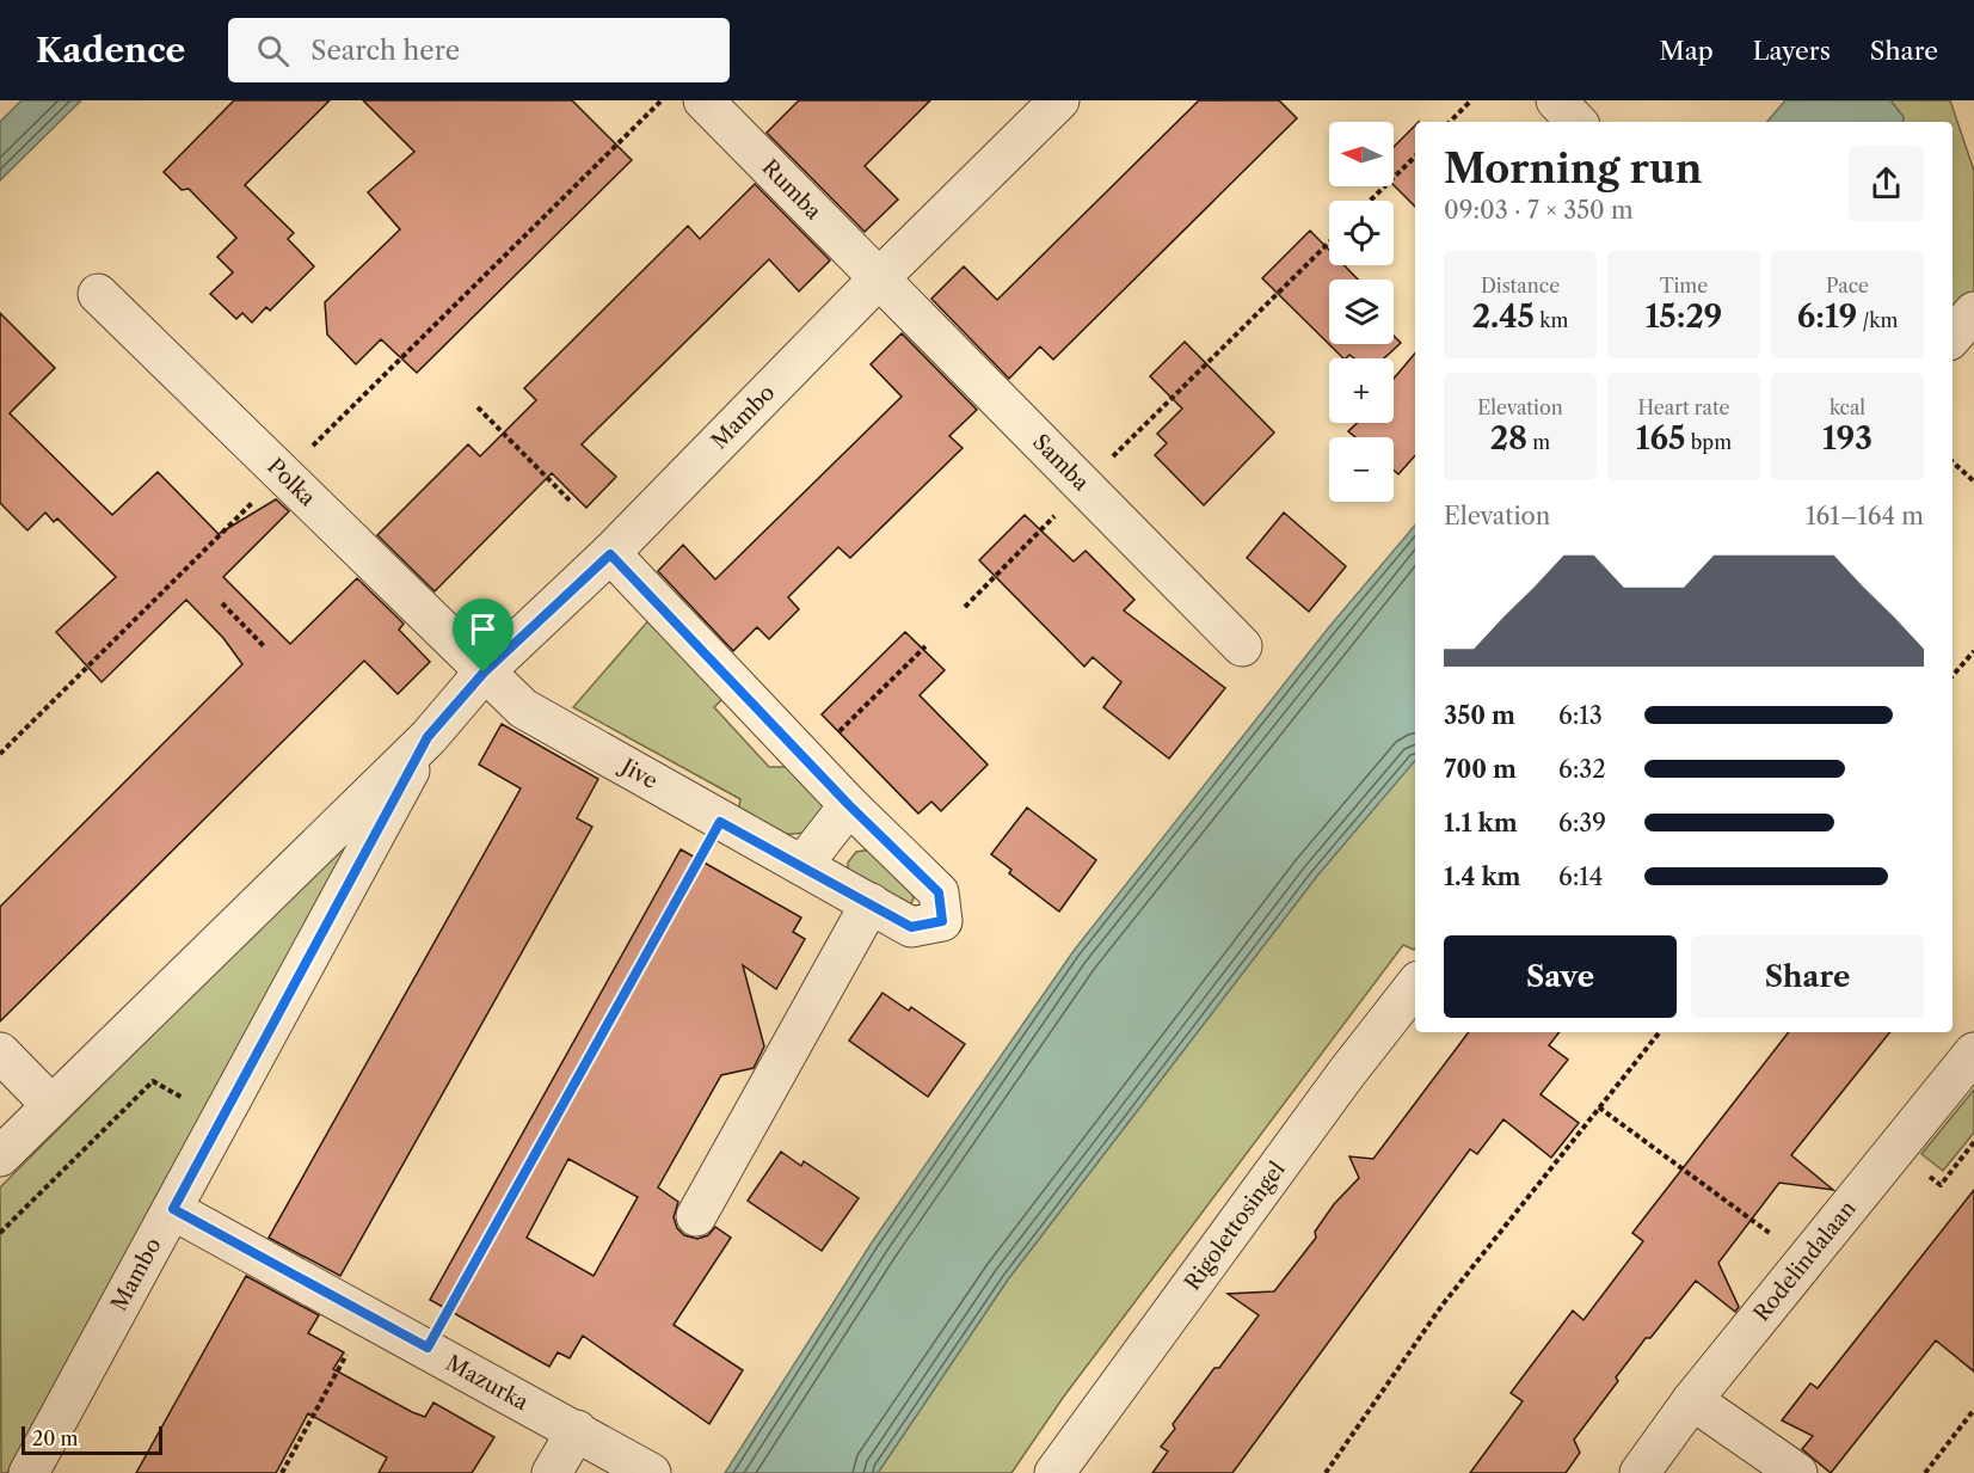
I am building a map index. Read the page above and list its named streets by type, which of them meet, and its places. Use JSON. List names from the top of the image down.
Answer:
{
  "streets": {
    "street": [
      "Rumba",
      "Mambo",
      "Samba",
      "Polka",
      "Jive",
      "Rigolettosingel",
      "Rodelindalaan",
      "Mazurka"
    ]
  },
  "crossings": [
    ["Rumba", "Mambo"],
    ["Rumba", "Samba"],
    ["Mambo", "Samba"],
    ["Mambo", "Polka"],
    ["Mambo", "Jive"],
    ["Mambo", "Mazurka"],
    ["Polka", "Jive"]
  ],
  "scale_bar": "20 m",
  "north": "left",
  "page": {
    "header": "Kadence",
    "search": "Search here",
    "nav": ["Map", "Layers", "Share"],
    "map_buttons": ["+", "−"],
    "heading": ["Morning run", "09:03 · 7 × 350 m"],
    "stats": [
      ["Distance", "2.45 km"],
      ["Time", "15:29"],
      ["Pace", "6:19 /km"],
      ["Elevation", "28 m"],
      ["Heart rate", "165 bpm"],
      ["kcal", "193"]
    ],
    "chart": ["Elevation", "161–164 m"],
    "list": [
      {
        "name": "350 m",
        "note": "6:13"
      },
      {
        "name": "700 m",
        "note": "6:32"
      },
      {
        "name": "1.1 km",
        "note": "6:39"
      },
      {
        "name": "1.4 km",
        "note": "6:14"
      }
    ],
    "buttons": ["Save", "Share"],
    "scale": "20 m"
  }
}
